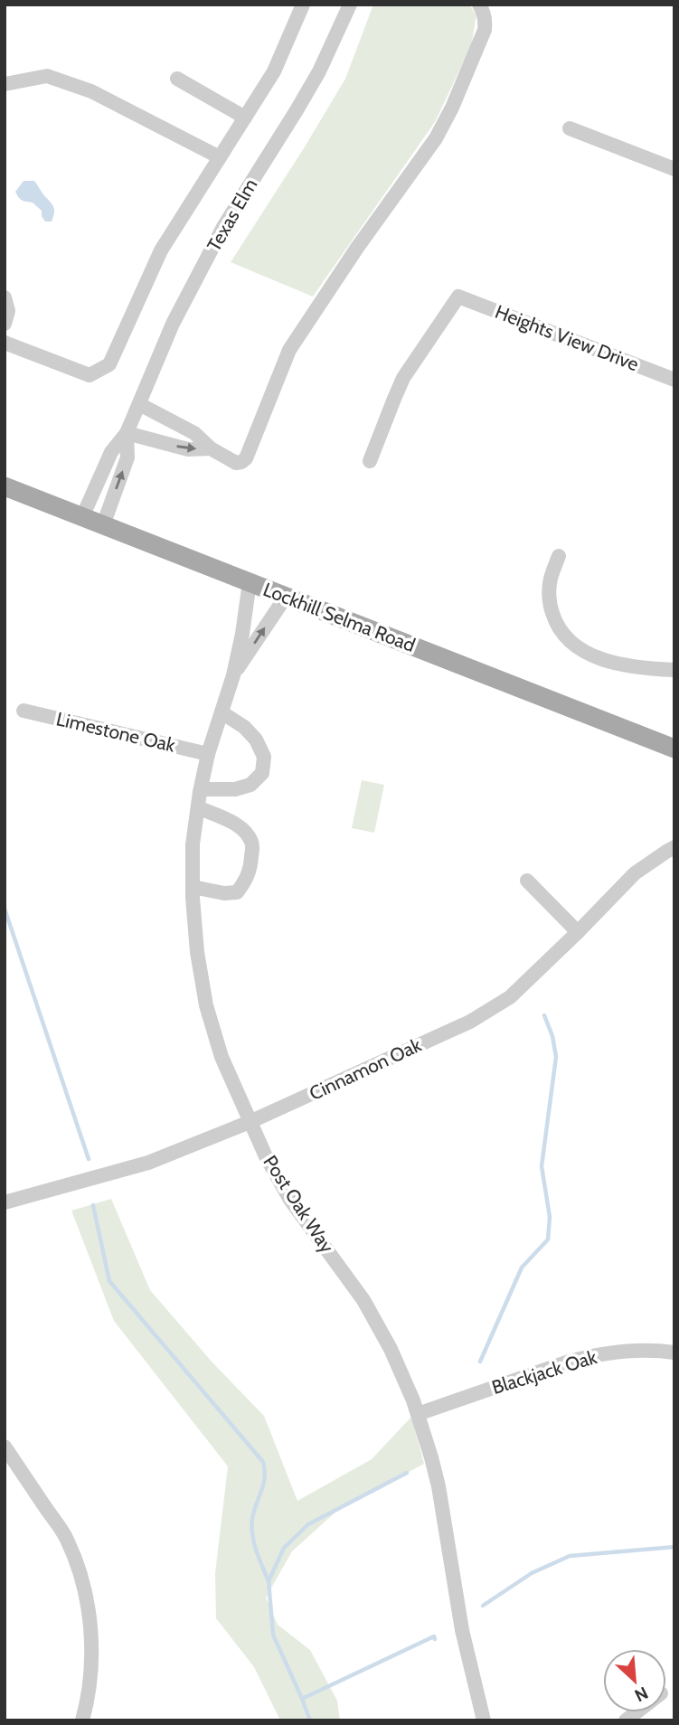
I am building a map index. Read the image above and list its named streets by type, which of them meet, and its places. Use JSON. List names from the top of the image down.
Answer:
{
  "streets": {
    "main road": ["Lockhill Selma Road"],
    "street": [
      "Texas Elm",
      "Heights View Drive",
      "Limestone Oak",
      "Cinnamon Oak",
      "Post Oak Way",
      "Blackjack Oak"
    ]
  },
  "crossings": [
    ["Texas Elm", "Lockhill Selma Road"],
    ["Lockhill Selma Road", "Post Oak Way"],
    ["Limestone Oak", "Post Oak Way"],
    ["Cinnamon Oak", "Post Oak Way"],
    ["Post Oak Way", "Blackjack Oak"]
  ],
  "north": "bottom right"
}
